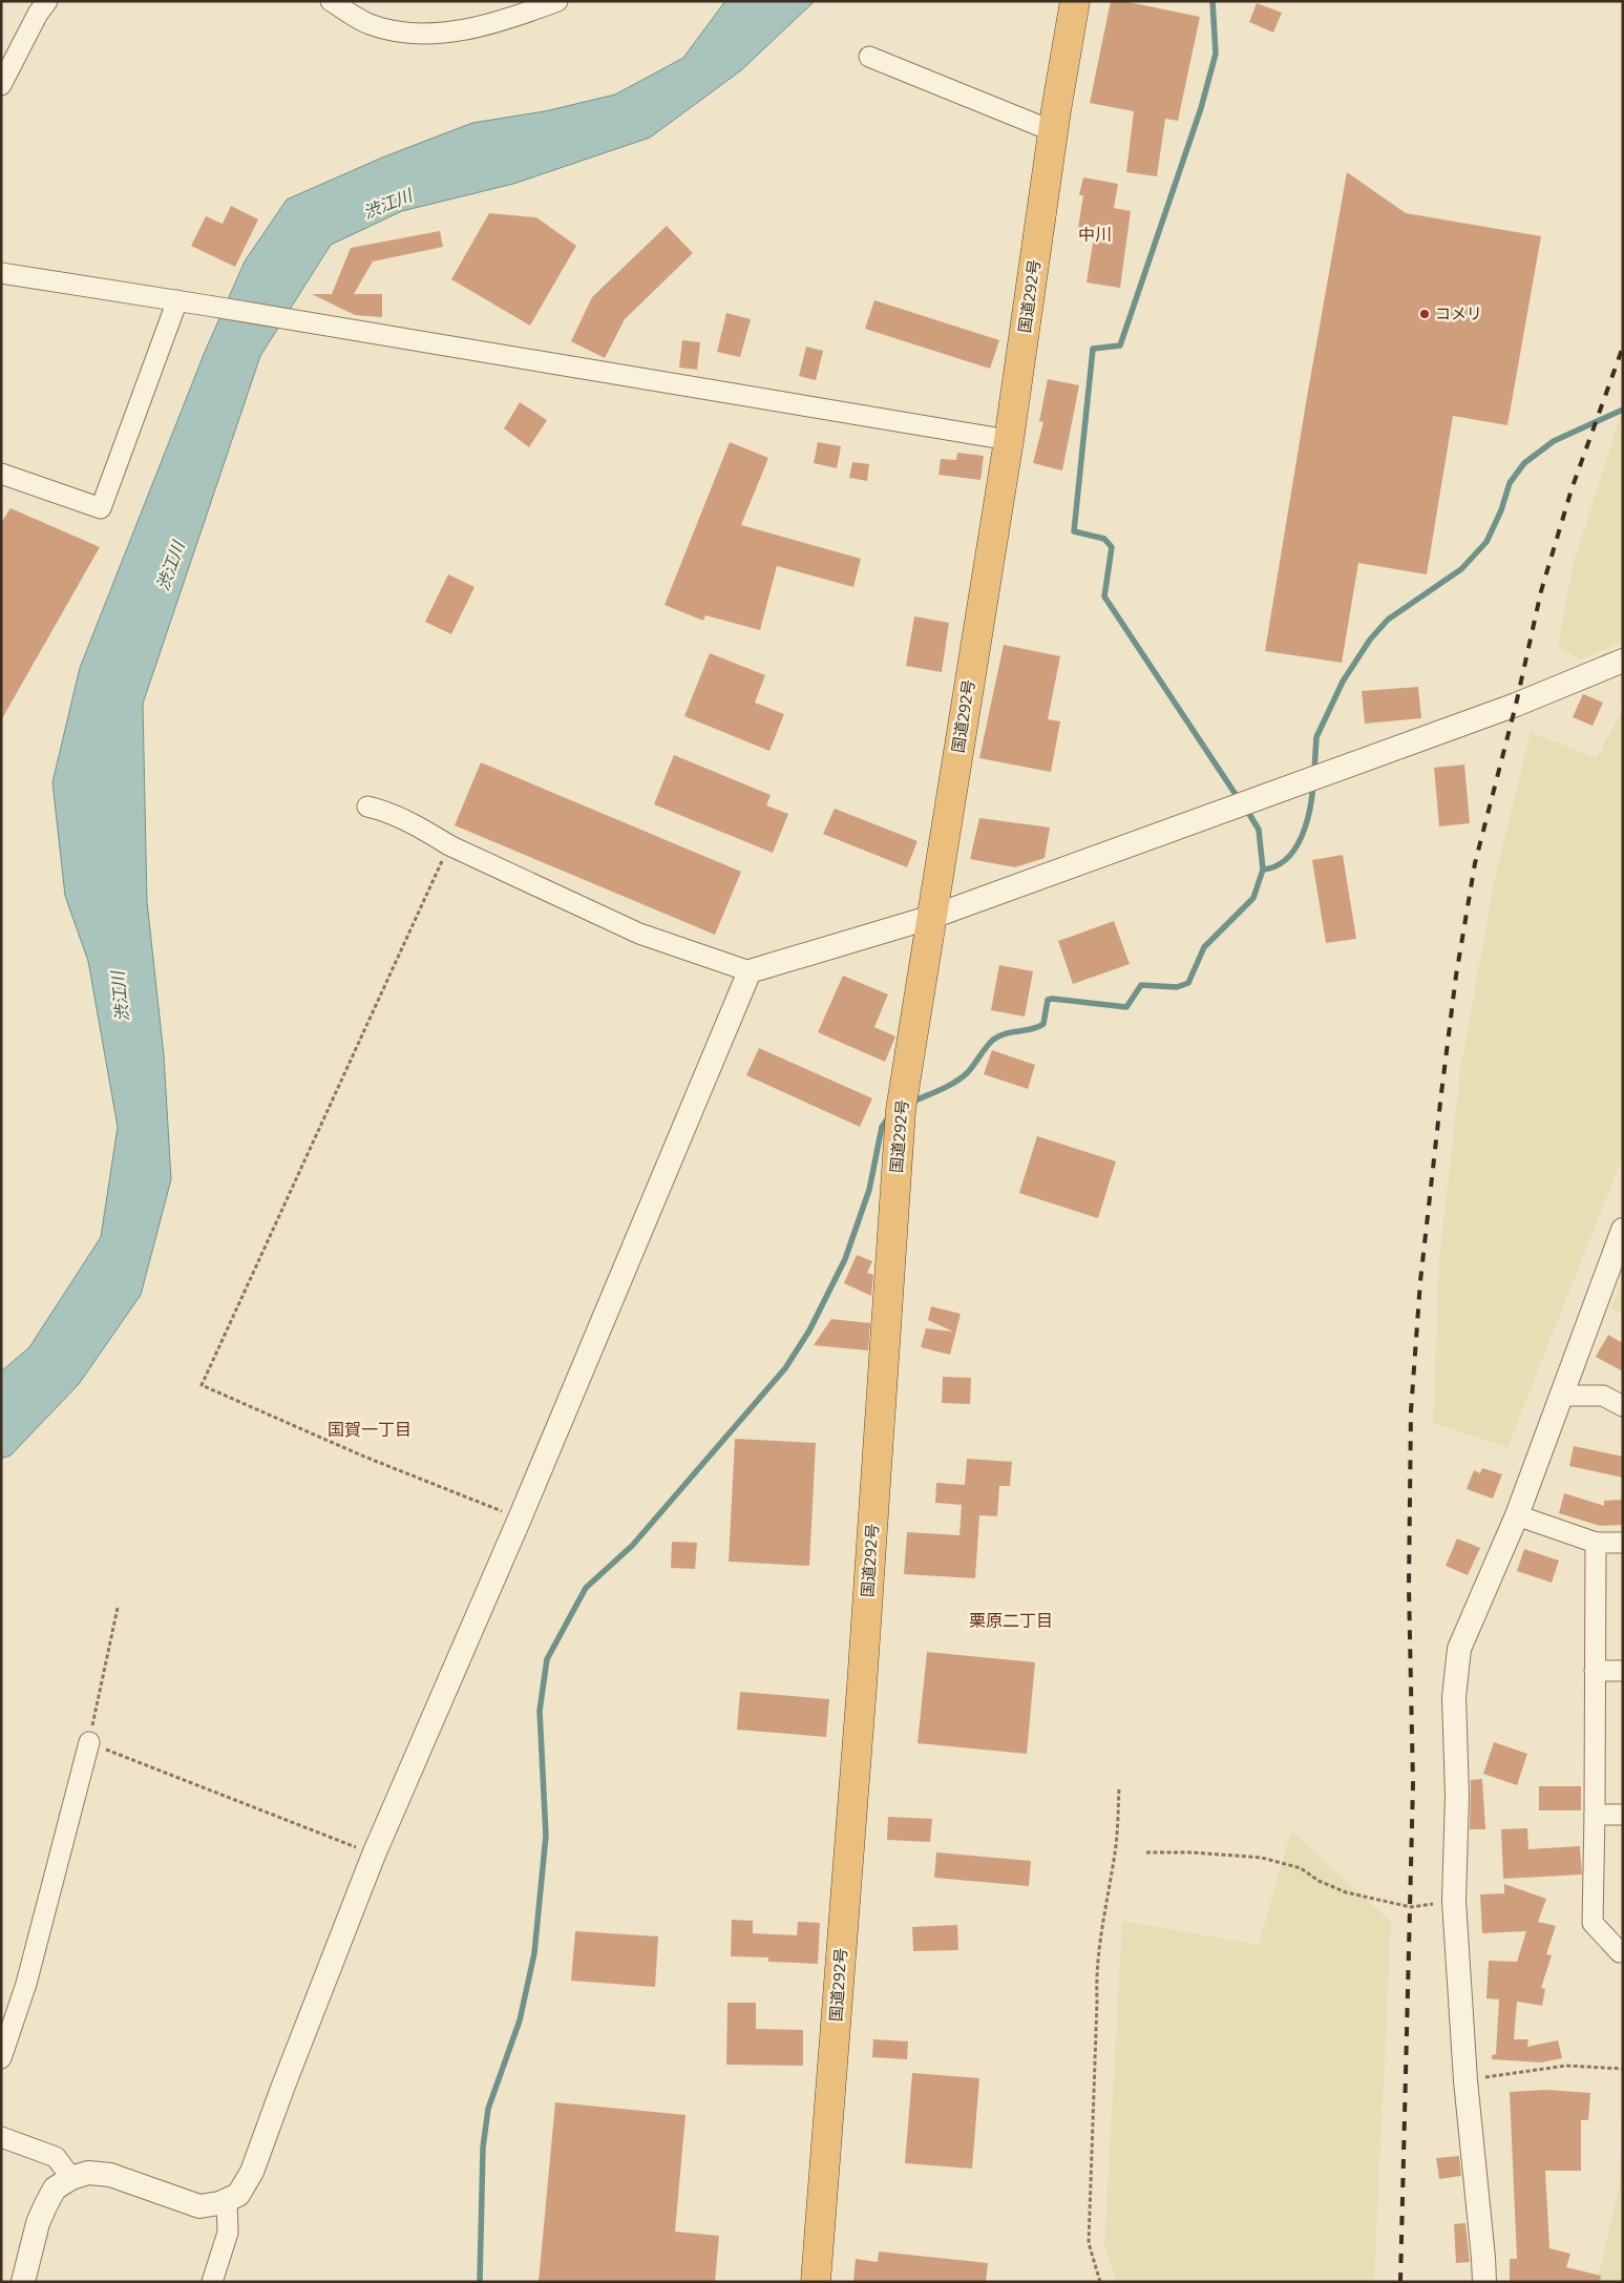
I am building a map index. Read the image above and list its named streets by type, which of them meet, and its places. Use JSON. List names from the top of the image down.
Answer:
{
  "streets": {
    "highway": ["国道292号"]
  },
  "districts": ["中川", "国賀一丁目", "栗原二丁目"],
  "water": ["渋江川"],
  "places": ["コメリ"]
}
